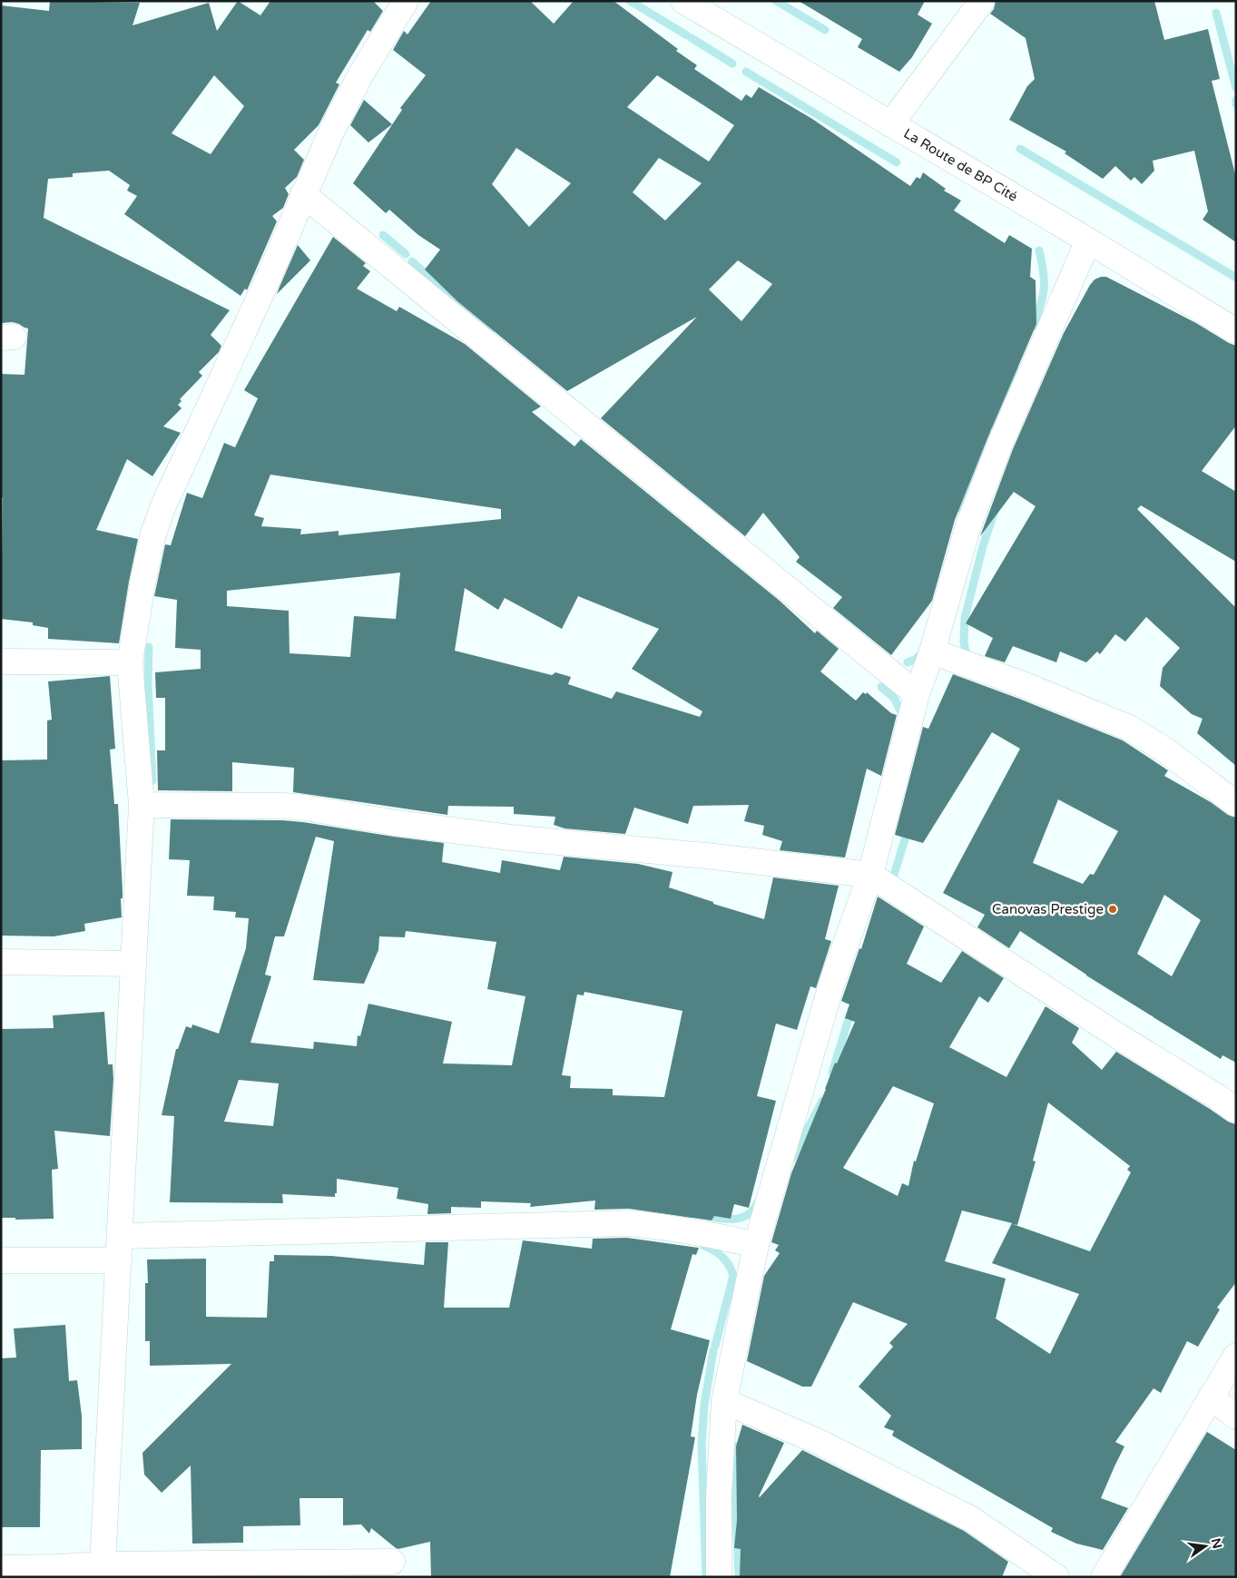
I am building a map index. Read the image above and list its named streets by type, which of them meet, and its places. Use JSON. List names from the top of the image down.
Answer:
{
  "streets": {
    "street": ["La Route de BP Cité"]
  },
  "places": ["Canovas Prestige"],
  "north": "right"
}
